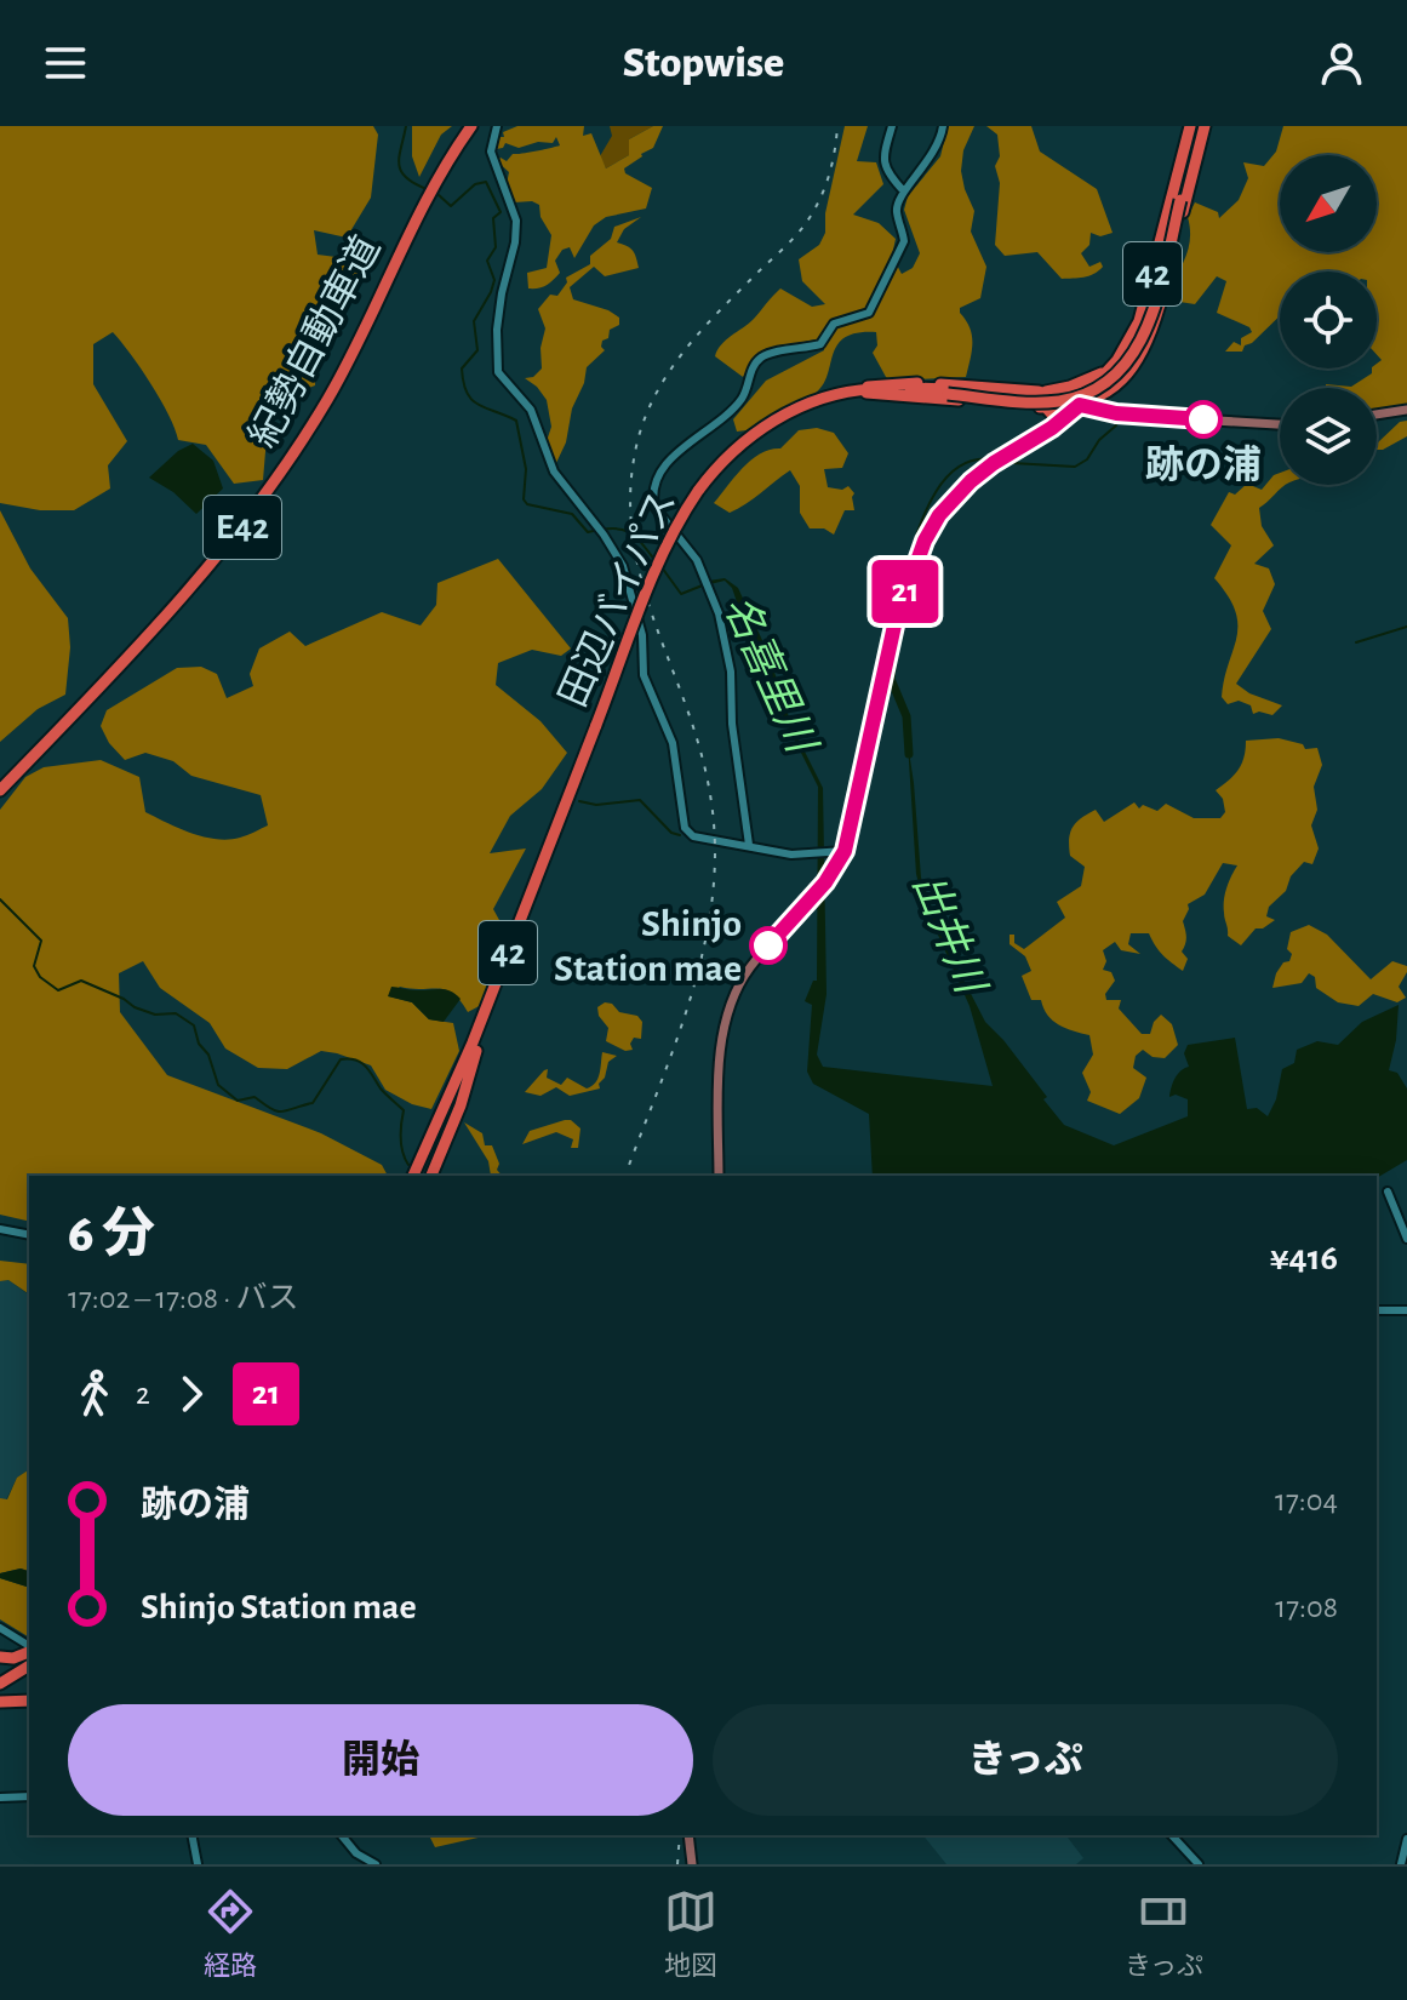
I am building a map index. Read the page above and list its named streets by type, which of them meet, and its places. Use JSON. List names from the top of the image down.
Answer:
{
  "streets": {
    "highway": [
      "42",
      "紀勢自動車道",
      "E42",
      "田辺バイパス"
    ]
  },
  "crossings": [
    ["42", "田辺バイパス"]
  ],
  "water": ["名喜里川", "出井川"],
  "places": ["跡の浦", "Shinjo Station mae"],
  "lines": ["bus line 21"],
  "north": "bottom left",
  "page": {
    "header": "Stopwise",
    "on_map": "21",
    "heading": ["6 分", "17:02 – 17:08 · バス", "¥416"],
    "legs": ["2", "21"],
    "list": [
      {
        "name": "跡の浦",
        "value": "17:04"
      },
      {
        "name": "Shinjo Station mae",
        "value": "17:08"
      }
    ],
    "buttons": ["開始", "きっぷ"],
    "tabs": ["経路", "地図", "きっぷ"]
  }
}
